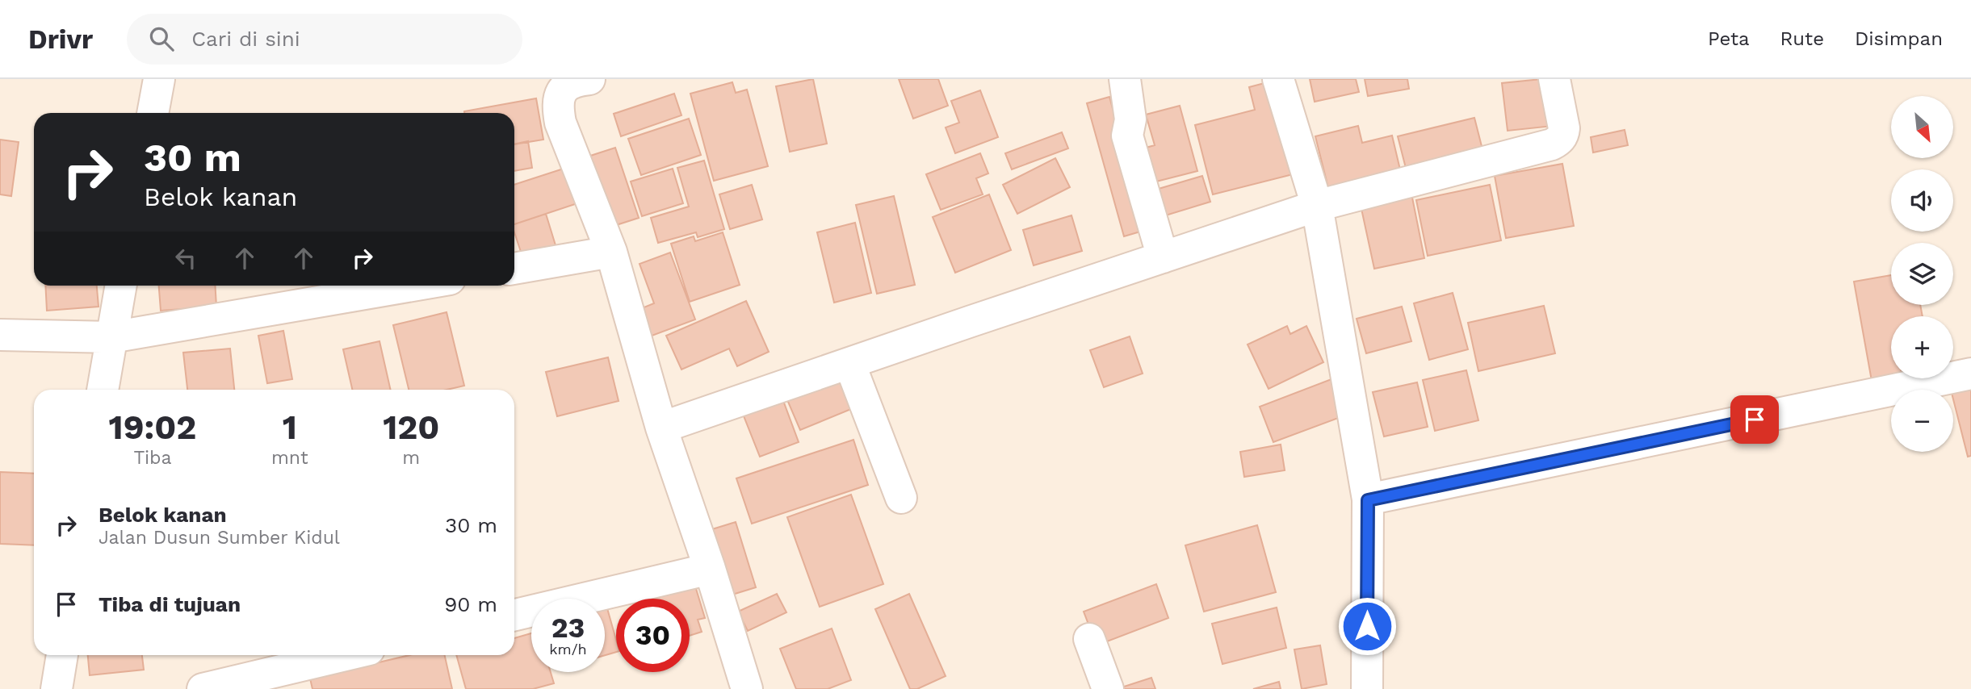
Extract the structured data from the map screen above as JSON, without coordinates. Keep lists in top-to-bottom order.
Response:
{
  "north": "bottom right",
  "page": {
    "header": "Drivr",
    "search": "Cari di sini",
    "nav": ["Peta", "Rute", "Disimpan"],
    "map_buttons": ["+", "−"],
    "turn": ["30 m", "Belok kanan"],
    "eta": [
      "19:02",
      "Tiba",
      "1",
      "mnt",
      "120",
      "m"
    ],
    "list": [
      {
        "name": "Belok kanan",
        "note": "Jalan Dusun Sumber Kidul",
        "value": "30 m"
      },
      {
        "name": "Tiba di tujuan",
        "value": "90 m"
      }
    ],
    "speed": "23 km/h",
    "limit": "30"
  }
}
